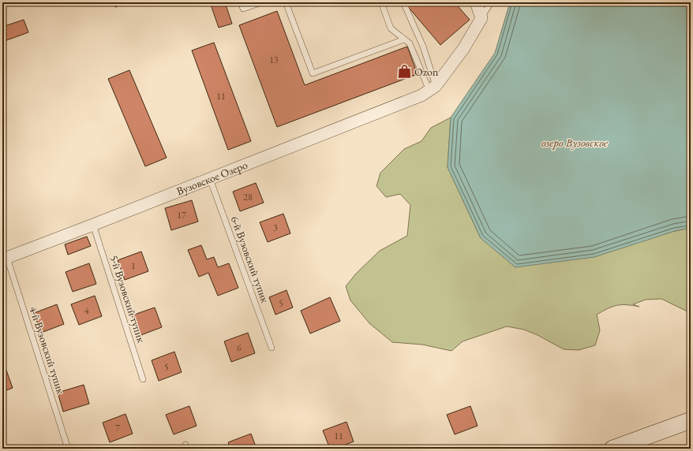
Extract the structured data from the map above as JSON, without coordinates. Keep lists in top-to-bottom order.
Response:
{
  "streets": {
    "street": ["Вузовское Озеро"],
    "lane": ["6-й Вузовский тупик", "5-й Вузовский тупик", "4-й Вузовский тупик"]
  },
  "crossings": [
    ["Вузовское Озеро", "6-й Вузовский тупик"],
    ["Вузовское Озеро", "5-й Вузовский тупик"],
    ["Вузовское Озеро", "4-й Вузовский тупик"]
  ],
  "water": ["озеро Вузовское"],
  "places": {
    "shop": ["Ozon"]
  },
  "house_numbers": [
    "13",
    "11",
    "28",
    "17",
    "3",
    "1",
    "5",
    "4",
    "6",
    "5",
    "7",
    "11"
  ]
}
